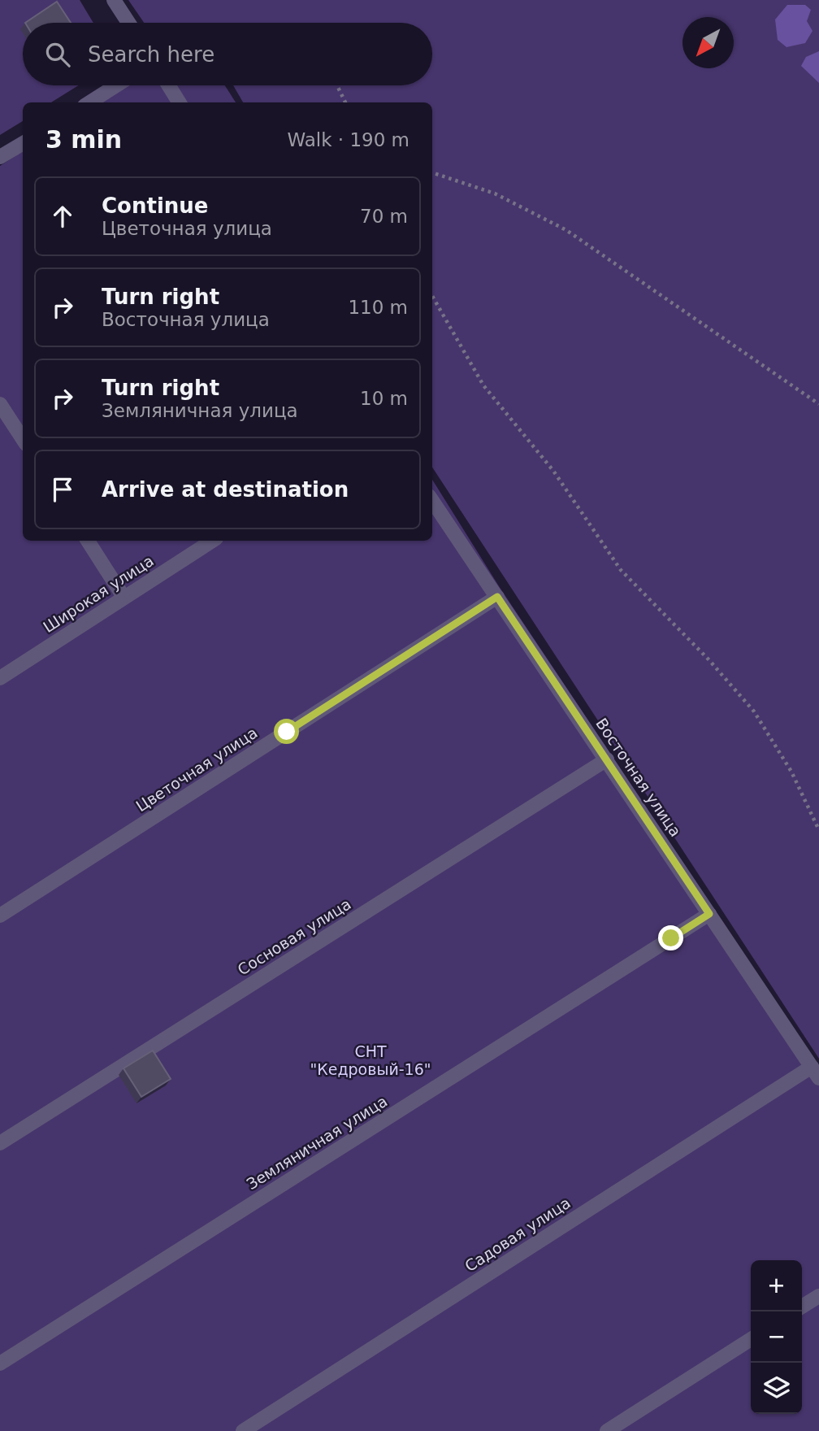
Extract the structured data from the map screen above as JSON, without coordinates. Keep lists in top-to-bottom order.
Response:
{
  "streets": {
    "street": [
      "Широкая улица",
      "Цветочная улица",
      "Восточная улица",
      "Сосновая улица",
      "Земляничная улица",
      "Садовая улица"
    ]
  },
  "crossings": [
    ["Цветочная улица", "Восточная улица"],
    ["Восточная улица", "Сосновая улица"],
    ["Восточная улица", "Земляничная улица"],
    ["Восточная улица", "Садовая улица"]
  ],
  "parks": ["СНТ \"Кедровый-16\""],
  "north": "bottom left",
  "page": {
    "search": "Search here",
    "heading": ["3 min", "Walk · 190 m"],
    "list": [
      ["Continue", "Цветочная улица", "70 m"],
      ["Turn right", "Восточная улица", "110 m"],
      ["Turn right", "Земляничная улица", "10 m"],
      "Arrive at destination"
    ],
    "map_buttons": ["+", "−"]
  }
}
